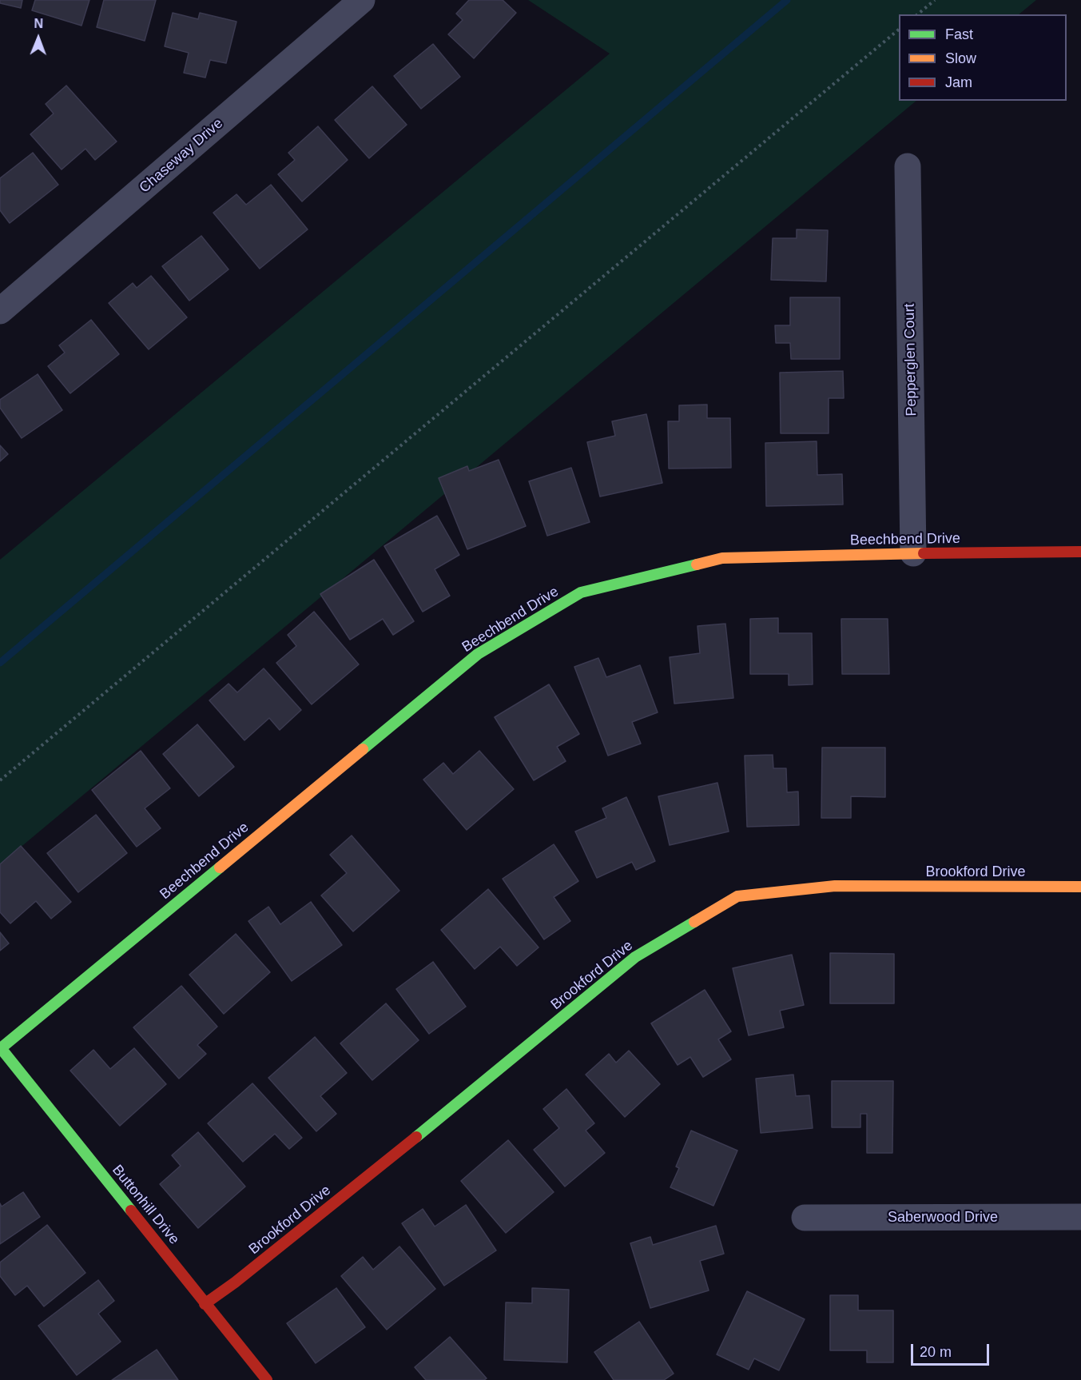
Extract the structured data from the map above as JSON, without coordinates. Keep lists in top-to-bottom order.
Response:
{
  "streets": {
    "street": [
      "Chaseway Drive",
      "Pepperglen Court",
      "Beechbend Drive",
      "Brookford Drive",
      "Buttonhill Drive",
      "Saberwood Drive"
    ]
  },
  "crossings": [
    ["Pepperglen Court", "Beechbend Drive"],
    ["Beechbend Drive", "Buttonhill Drive"],
    ["Brookford Drive", "Buttonhill Drive"]
  ],
  "legend": ["Fast", "Slow", "Jam"],
  "scale_bar": "20 m",
  "north": "top"
}
